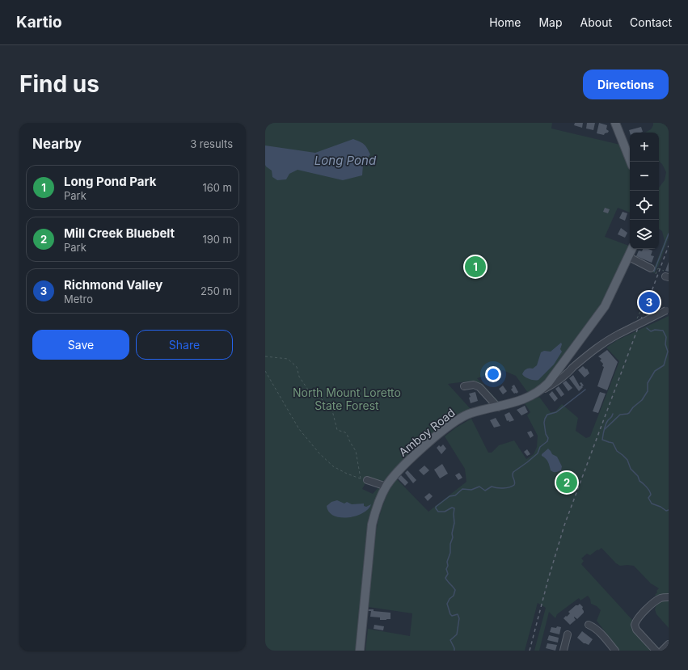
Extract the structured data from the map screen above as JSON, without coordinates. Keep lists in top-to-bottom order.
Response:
{
  "streets": {
    "main road": ["Amboy Road"]
  },
  "water": ["Long Pond"],
  "parks": ["North Mount Loretto State Forest"],
  "page": {
    "header": "Kartio",
    "nav": [
      "Home",
      "Map",
      "About",
      "Contact"
    ],
    "buttons": [
      "Directions",
      ["Save", "Share"]
    ],
    "title": "Find us",
    "heading": ["Nearby", "3 results"],
    "map_buttons": ["+", "−"],
    "list": [
      {
        "mark": "1",
        "name": "Long Pond Park",
        "note": "Park",
        "value": "160 m"
      },
      {
        "mark": "2",
        "name": "Mill Creek Bluebelt",
        "note": "Park",
        "value": "190 m"
      },
      {
        "mark": "3",
        "name": "Richmond Valley",
        "note": "Metro",
        "value": "250 m"
      }
    ],
    "pins": ["1", "3", "2"]
  }
}
